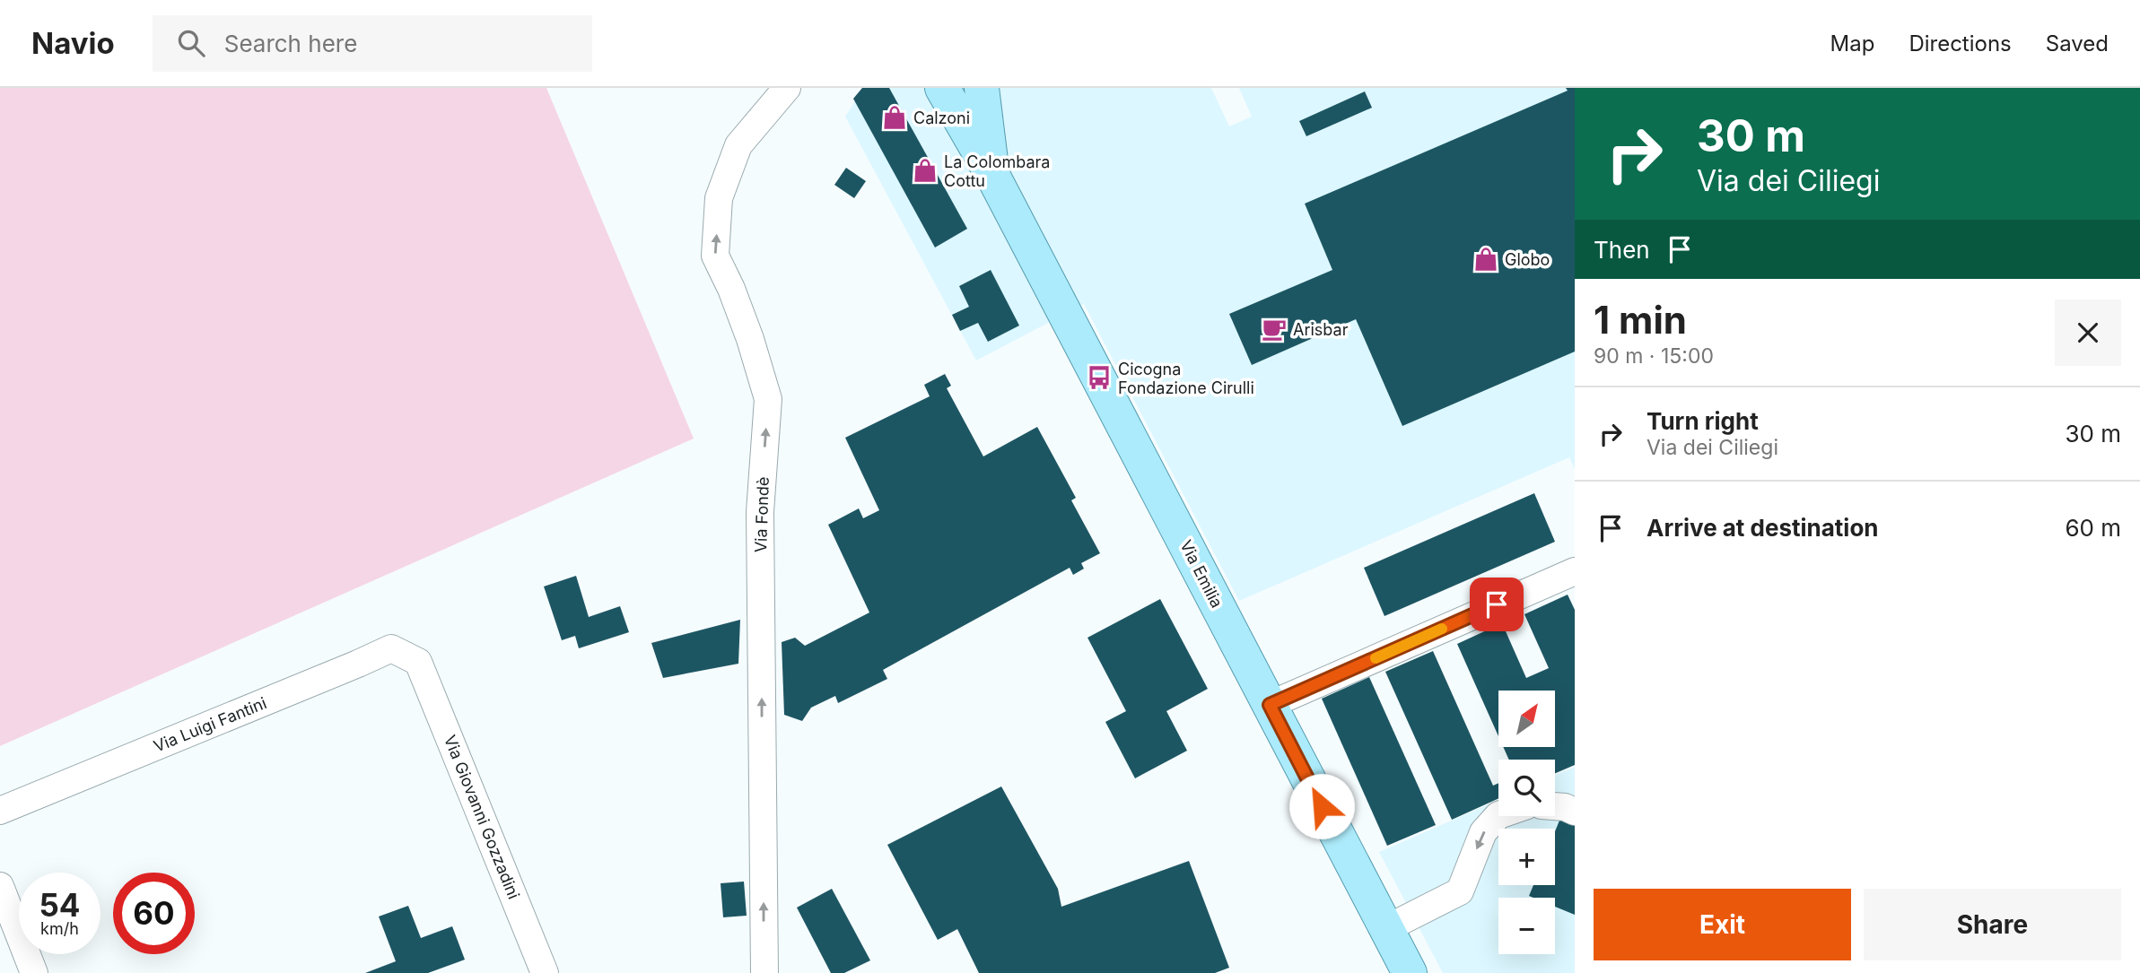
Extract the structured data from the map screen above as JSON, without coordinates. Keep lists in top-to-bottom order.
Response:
{
  "streets": {
    "main road": ["Via Emilia"],
    "street": ["Via Fondè", "Via Luigi Fantini", "Via Giovanni Gozzadini"]
  },
  "crossings": [
    ["Via Luigi Fantini", "Via Giovanni Gozzadini"]
  ],
  "one_way": ["Via Fondè"],
  "places": {
    "shop": ["Calzoni", "La Colombara Cottu", "Globo"],
    "cafe": ["Arisbar"],
    "bus stop": ["Cicogna Fondazione Cirulli"]
  },
  "north": "top right",
  "page": {
    "header": "Navio",
    "search": "Search here",
    "nav": ["Map", "Directions", "Saved"],
    "turn": ["30 m", "Via dei Ciliegi"],
    "then": "Then",
    "heading": ["1 min", "90 m · 15:00"],
    "list": [
      {
        "name": "Turn right",
        "note": "Via dei Ciliegi",
        "value": "30 m"
      },
      {
        "name": "Arrive at destination",
        "value": "60 m"
      }
    ],
    "map_buttons": ["+", "−"],
    "speed": "54 km/h",
    "limit": "60",
    "buttons": ["Exit", "Share"]
  }
}
